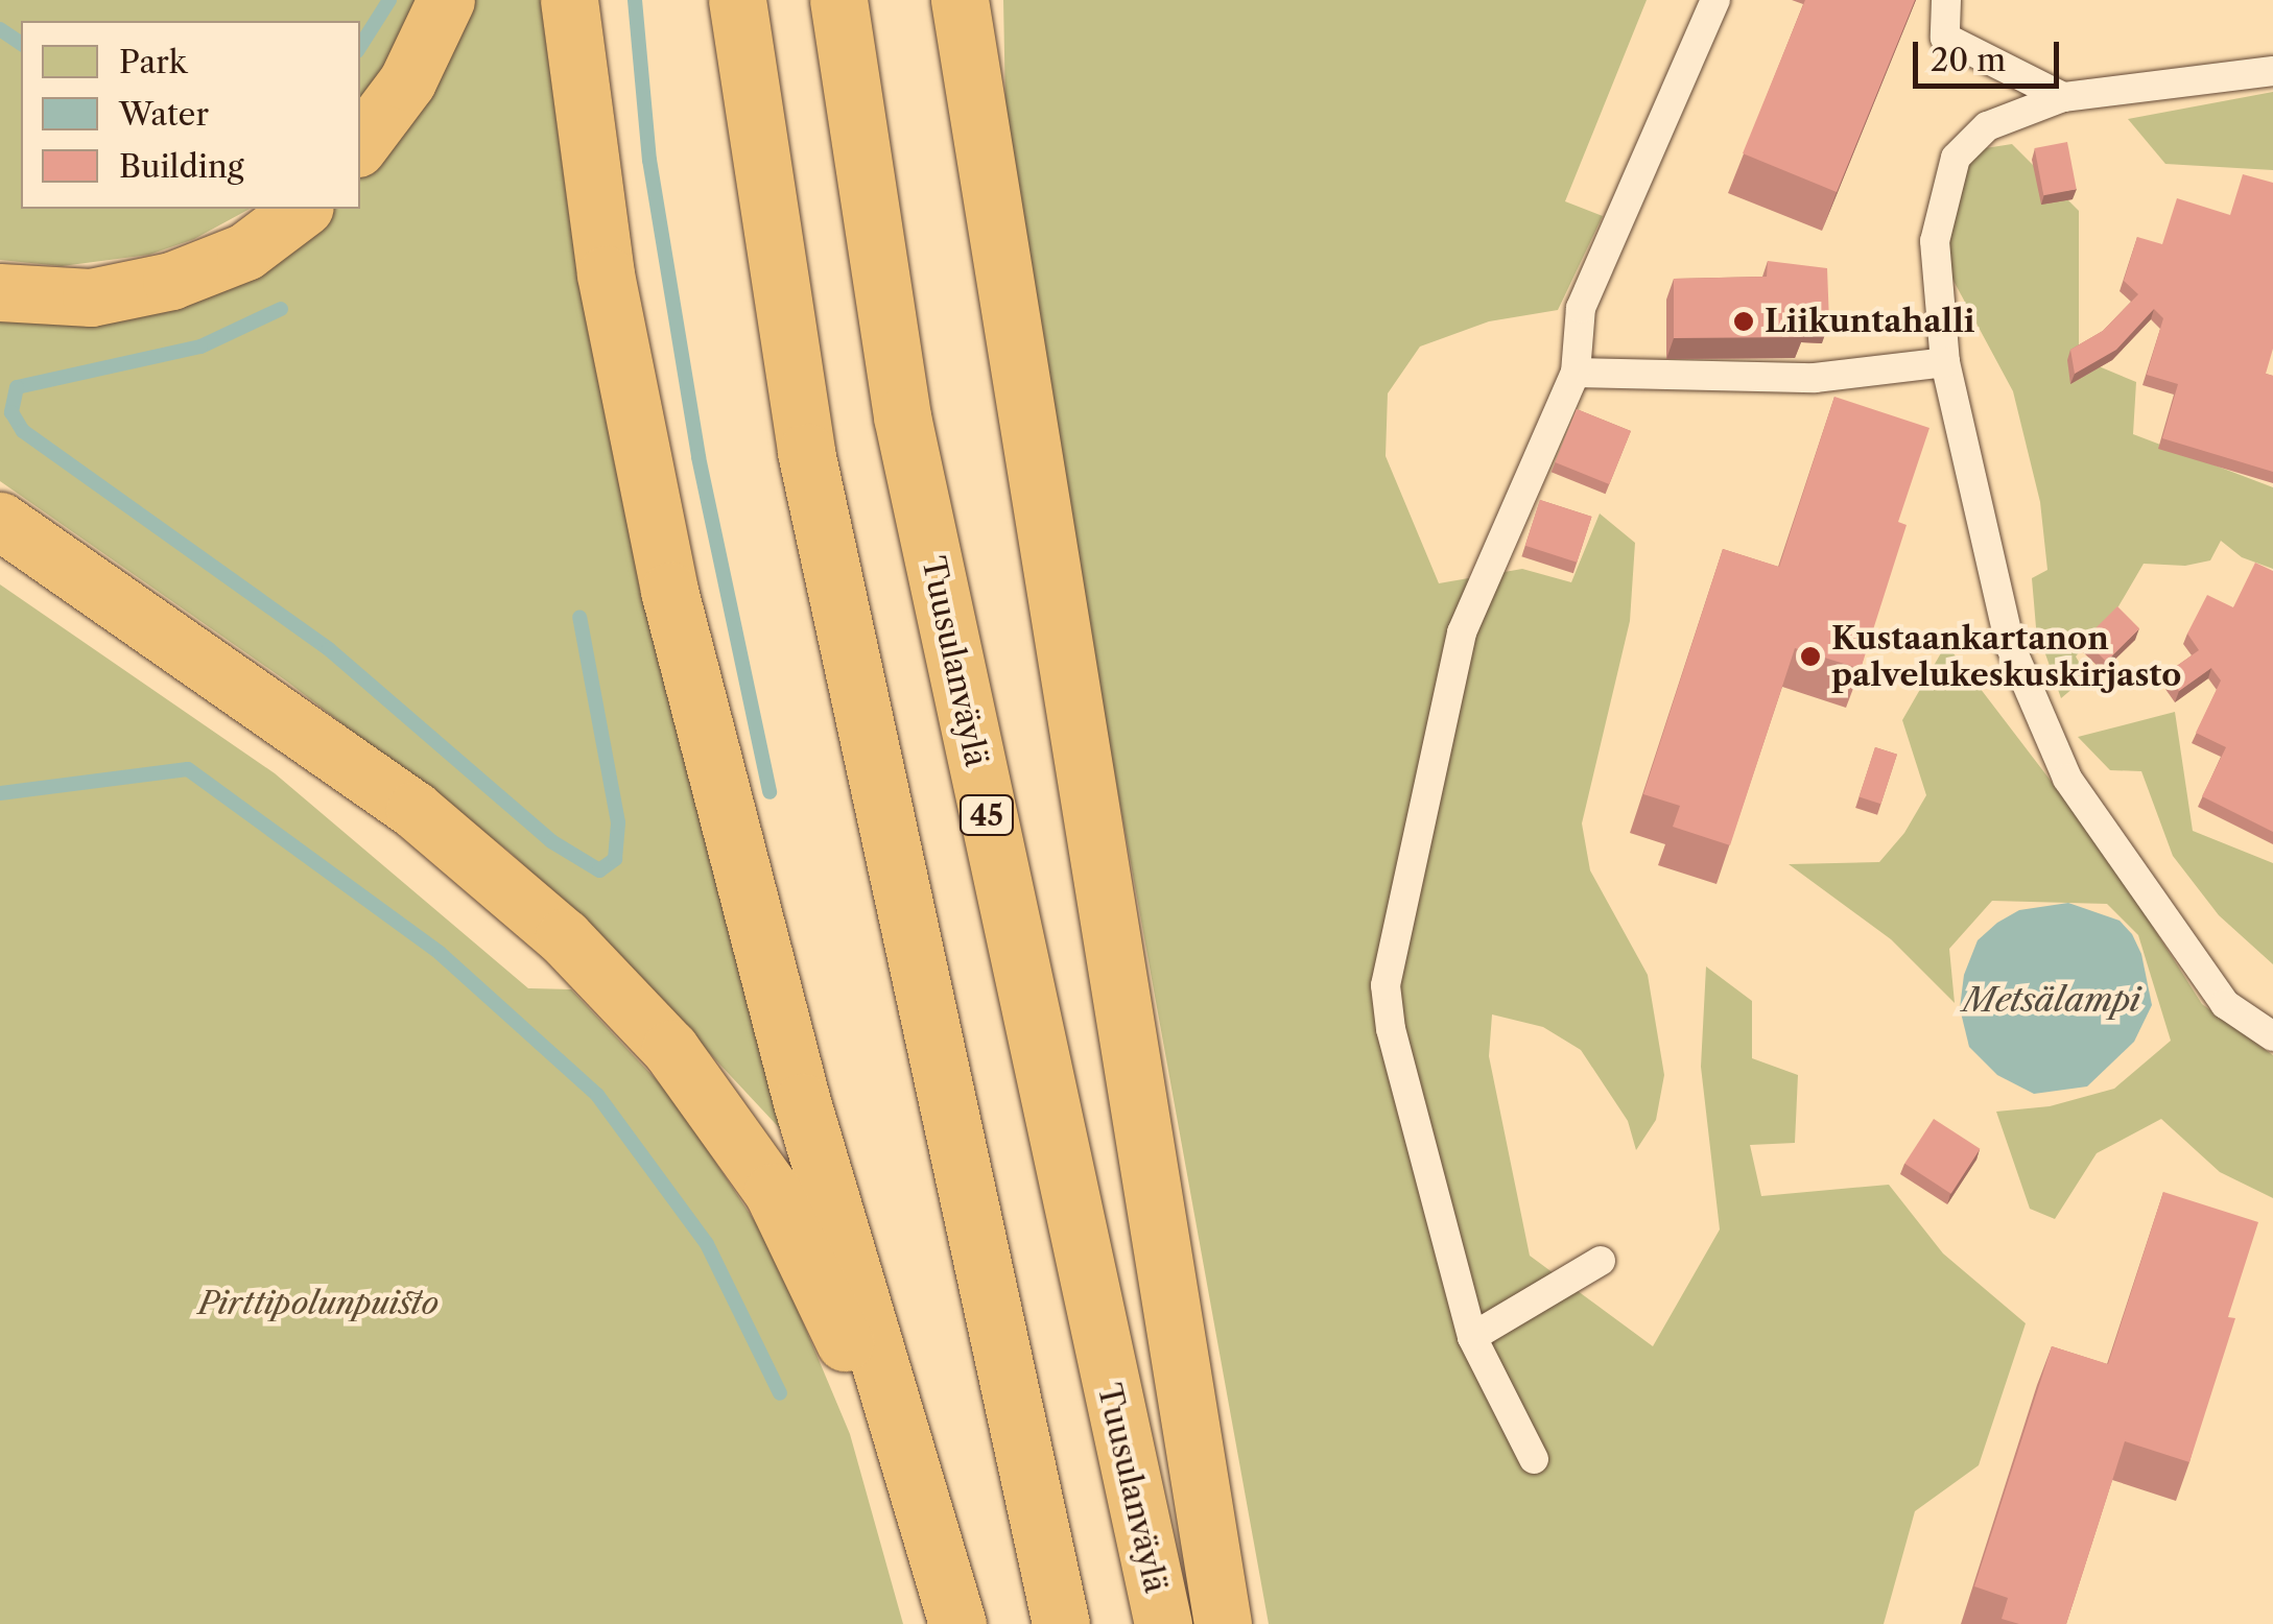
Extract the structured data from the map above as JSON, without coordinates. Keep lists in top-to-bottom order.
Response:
{
  "streets": {
    "highway": ["Tuusulanväylä", "45"]
  },
  "water": ["Metsälampi"],
  "parks": ["Pirttipolunpuisto"],
  "places": ["Liikuntahalli", "Kustaankartanon palvelukeskuskirjasto"],
  "legend": ["Park", "Water", "Building"],
  "scale_bar": "20 m"
}
